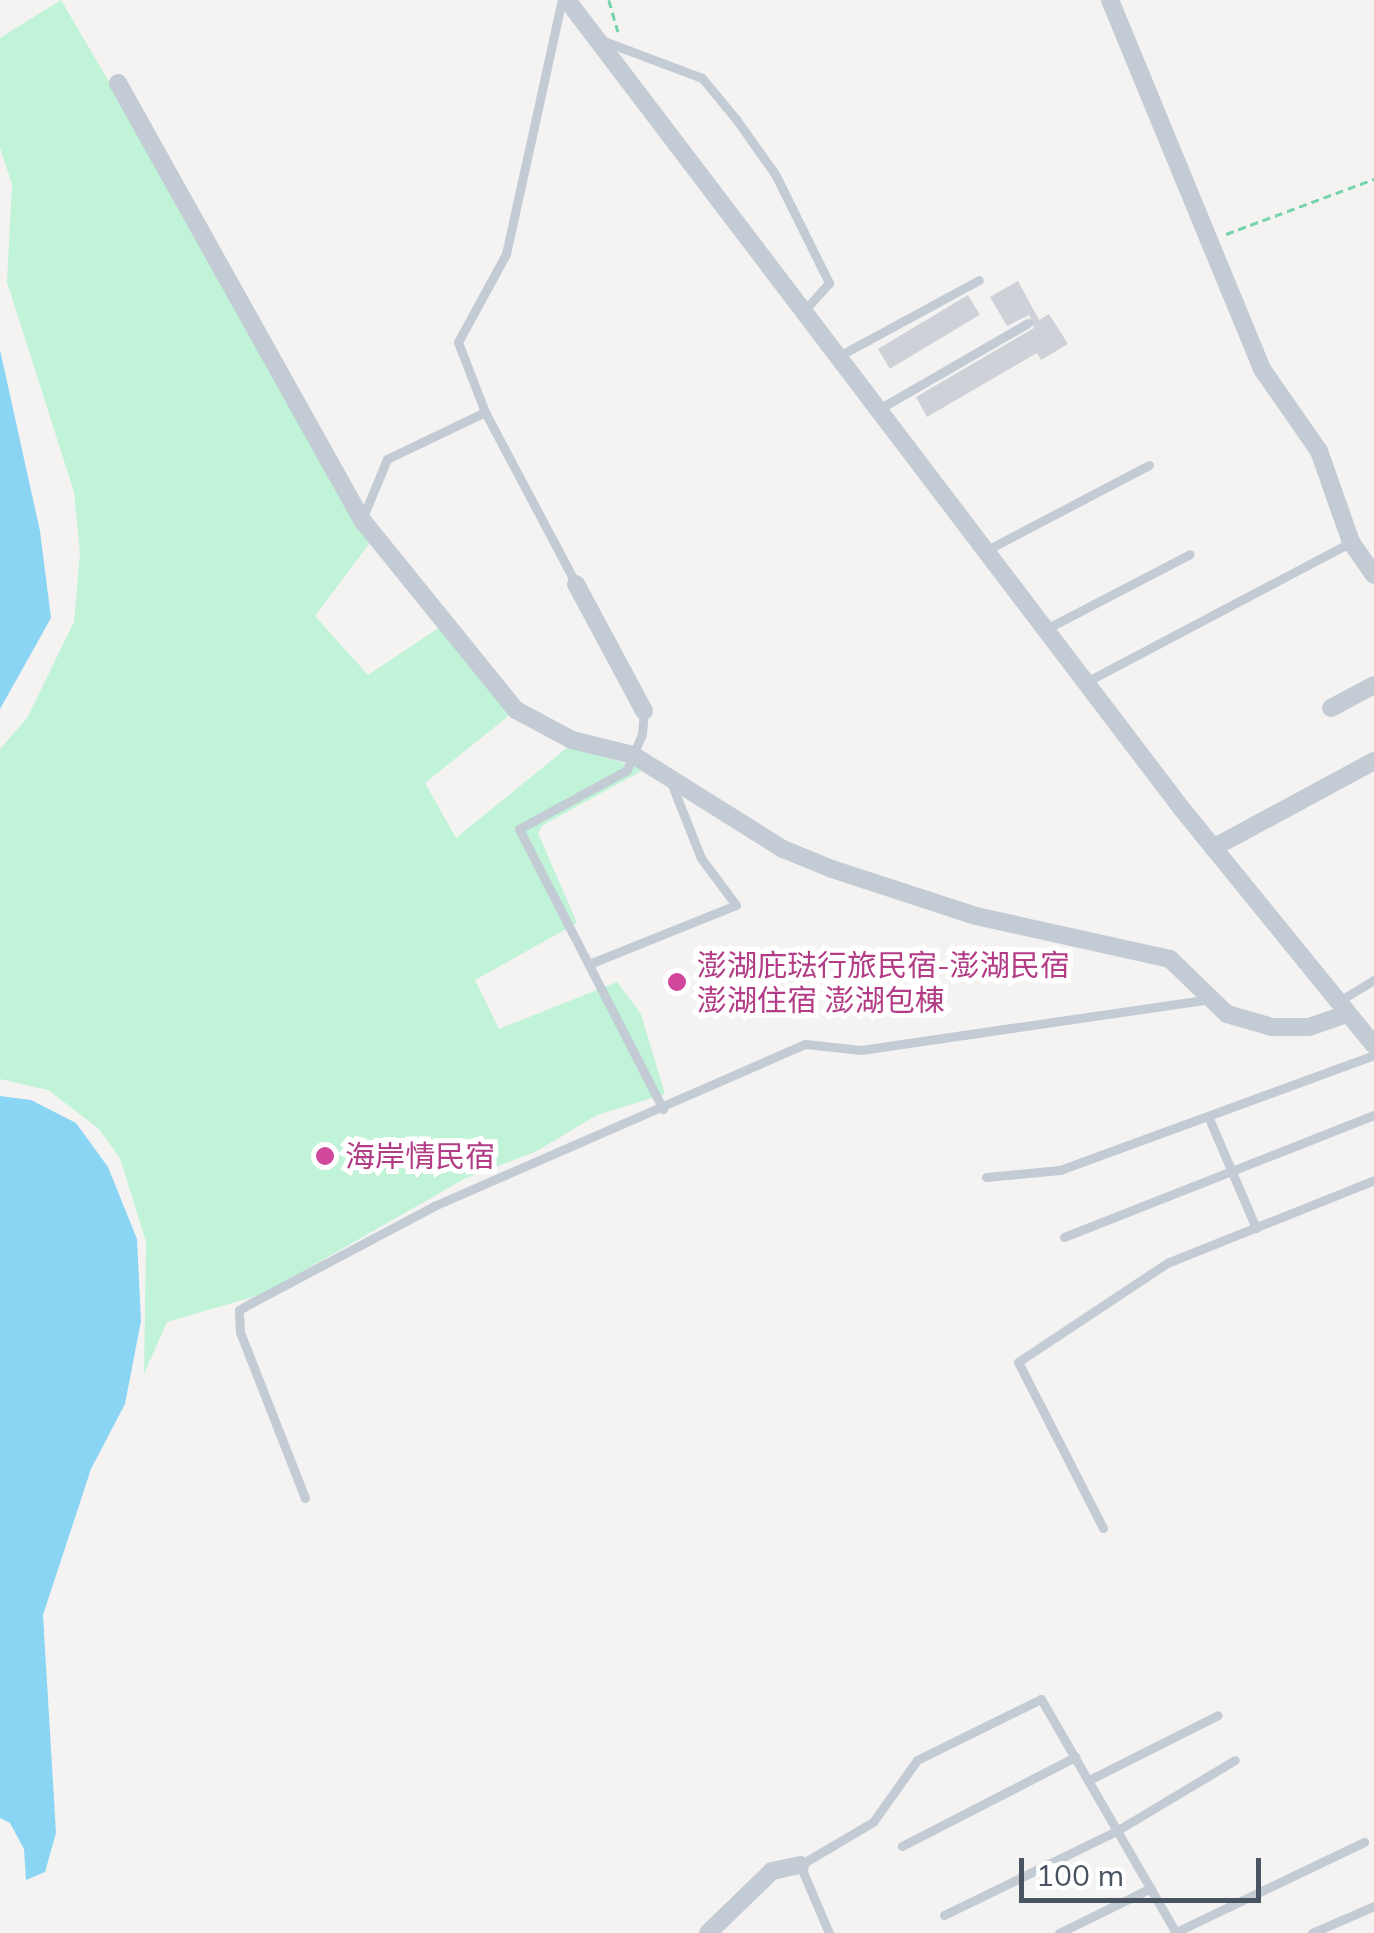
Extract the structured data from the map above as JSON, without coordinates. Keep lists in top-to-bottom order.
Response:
{
  "places": ["澎湖庇琺行旅民宿-澎湖民宿 澎湖住宿 澎湖包棟", "海岸情民宿"],
  "scale_bar": "100 m"
}
